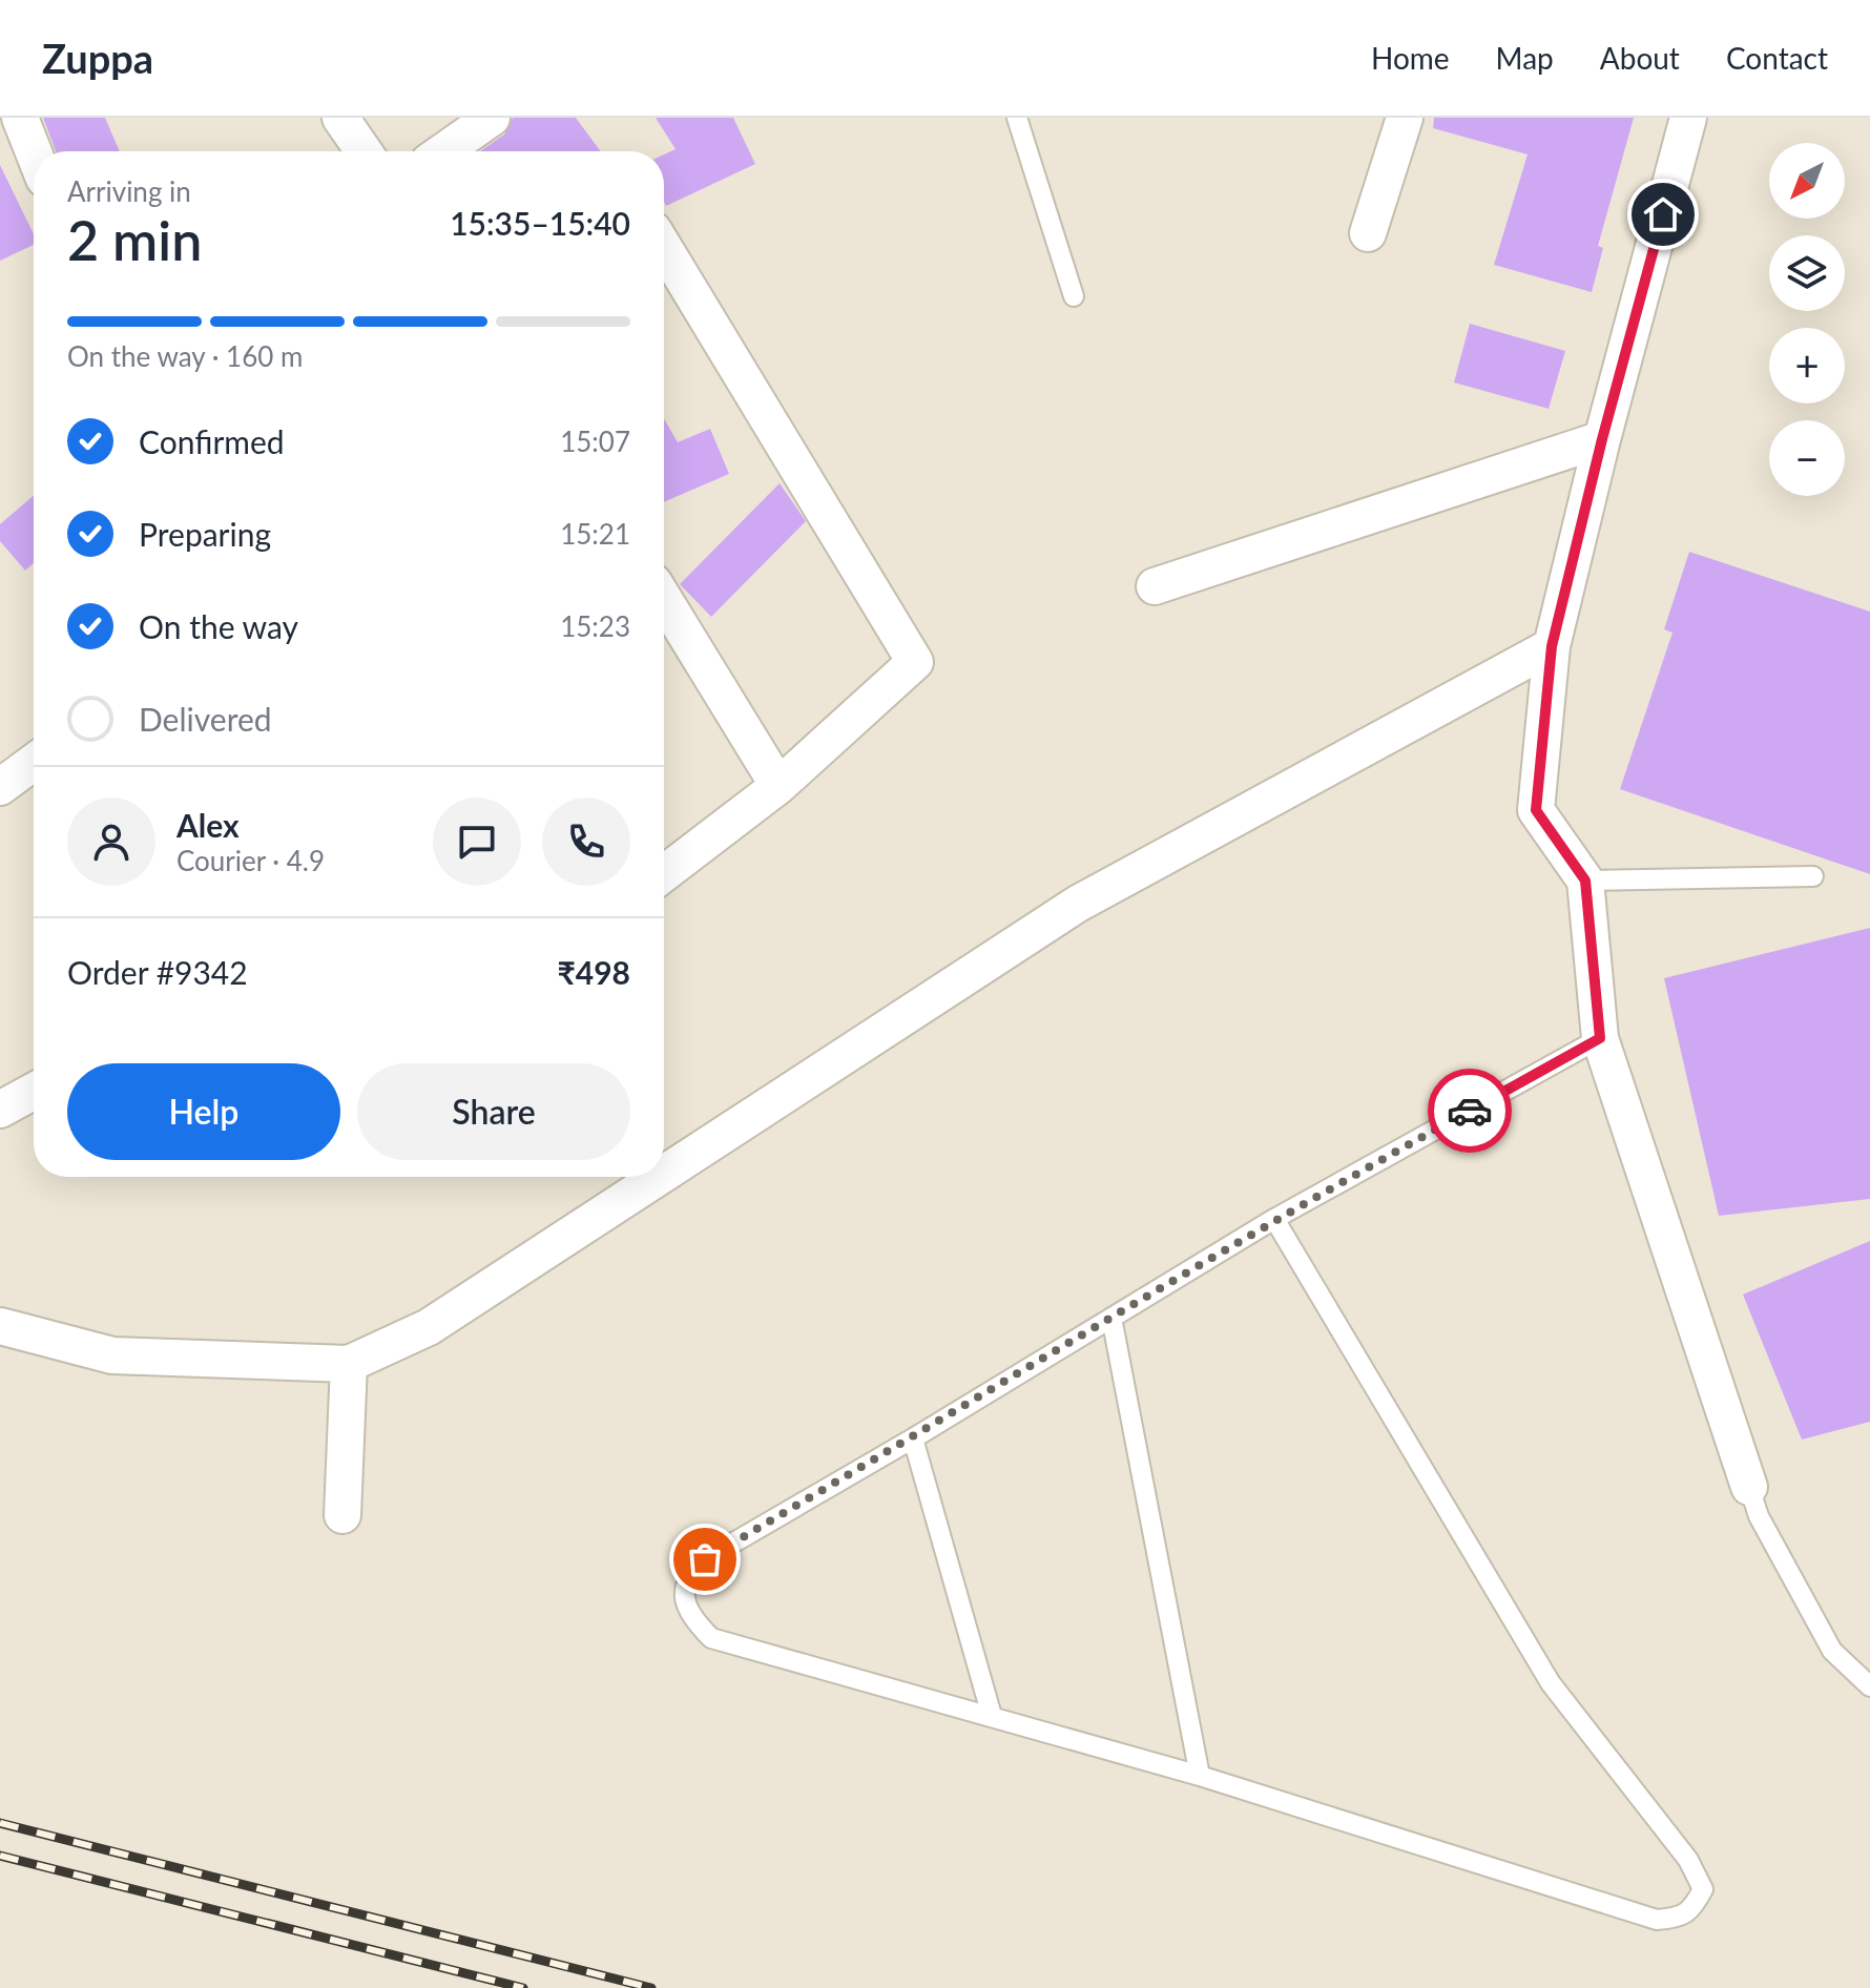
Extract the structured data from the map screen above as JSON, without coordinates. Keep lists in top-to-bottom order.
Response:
{
  "north": "bottom left",
  "page": {
    "header": "Zuppa",
    "nav": [
      "Home",
      "Map",
      "About",
      "Contact"
    ],
    "map_buttons": ["+", "−"],
    "heading": ["2 min", "Arriving in", "15:35–15:40"],
    "panel": [
      "Alex",
      "Courier · 4.9",
      "Order #9342",
      "₹498"
    ],
    "bar": "On the way · 160 m",
    "list": [
      ["Confirmed", "15:07"],
      ["Preparing", "15:21"],
      ["On the way", "15:23"],
      "Delivered"
    ],
    "buttons": ["Help", "Share"]
  }
}
